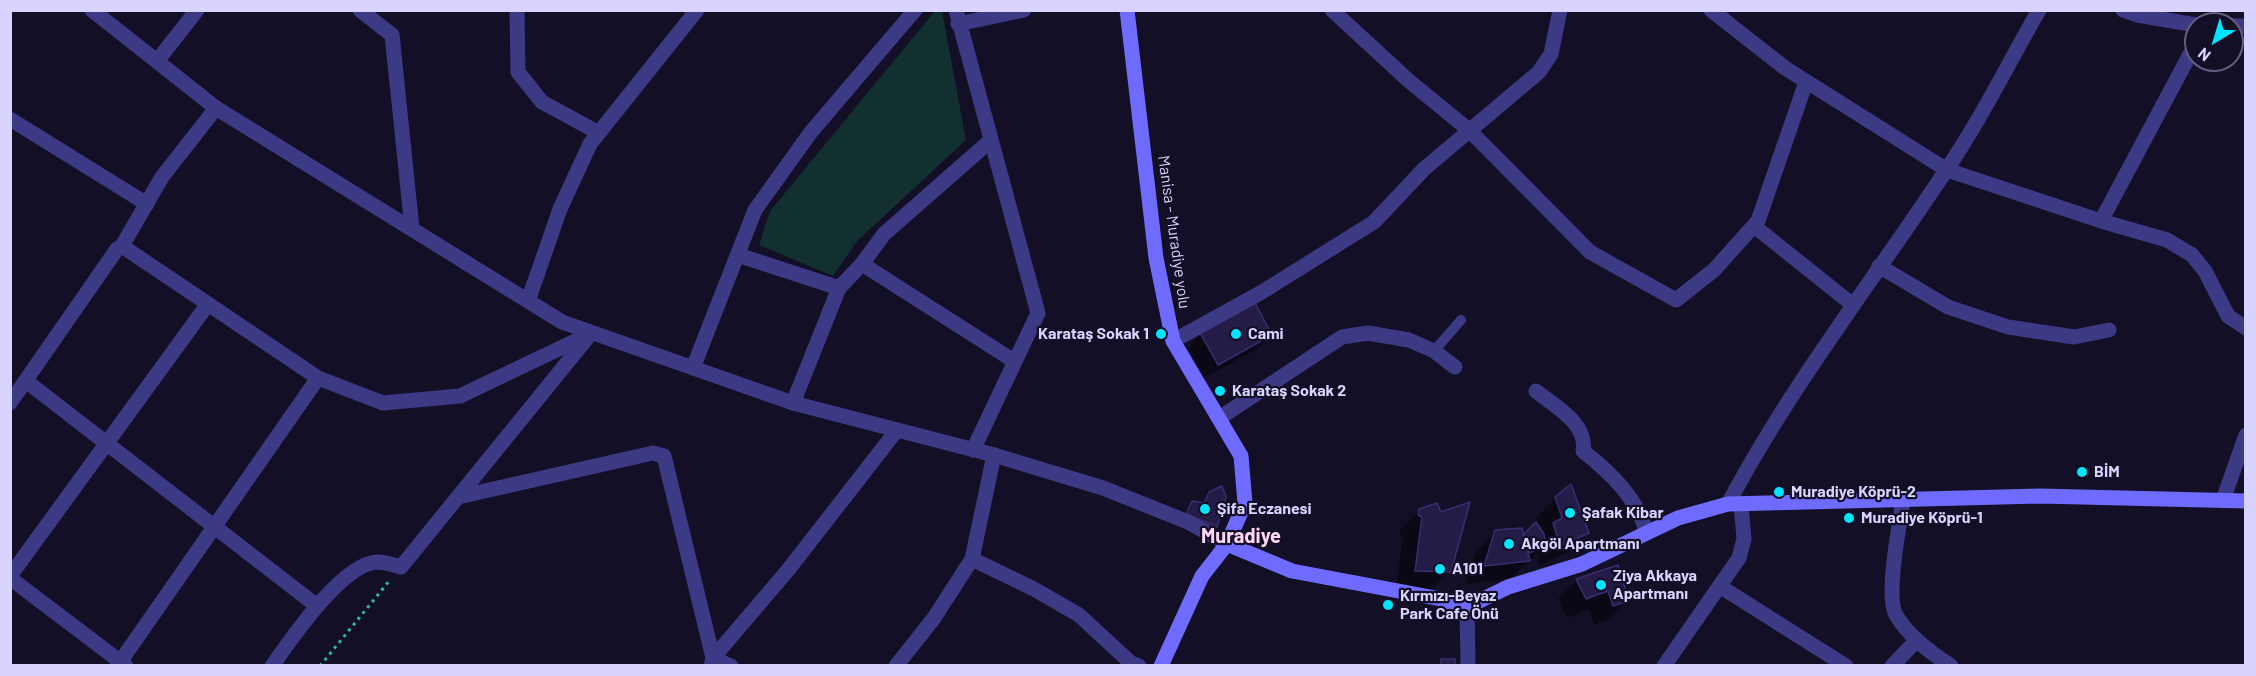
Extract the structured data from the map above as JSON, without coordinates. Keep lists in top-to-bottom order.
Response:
{
  "streets": {
    "main road": ["Manisa - Muradiye yolu"]
  },
  "districts": ["Muradiye"],
  "places": [
    "Karataş Sokak 1",
    "Cami",
    "Karataş Sokak 2",
    "BİM",
    "Muradiye Köprü-2",
    "Şifa Eczanesi",
    "Şafak Kibar",
    "Muradiye Köprü-1",
    "Akgöl Apartmanı",
    "A101",
    "Ziya Akkaya Apartmanı",
    "Kırmızı-Beyaz Park Cafe Önü"
  ],
  "north": "bottom left"
}
